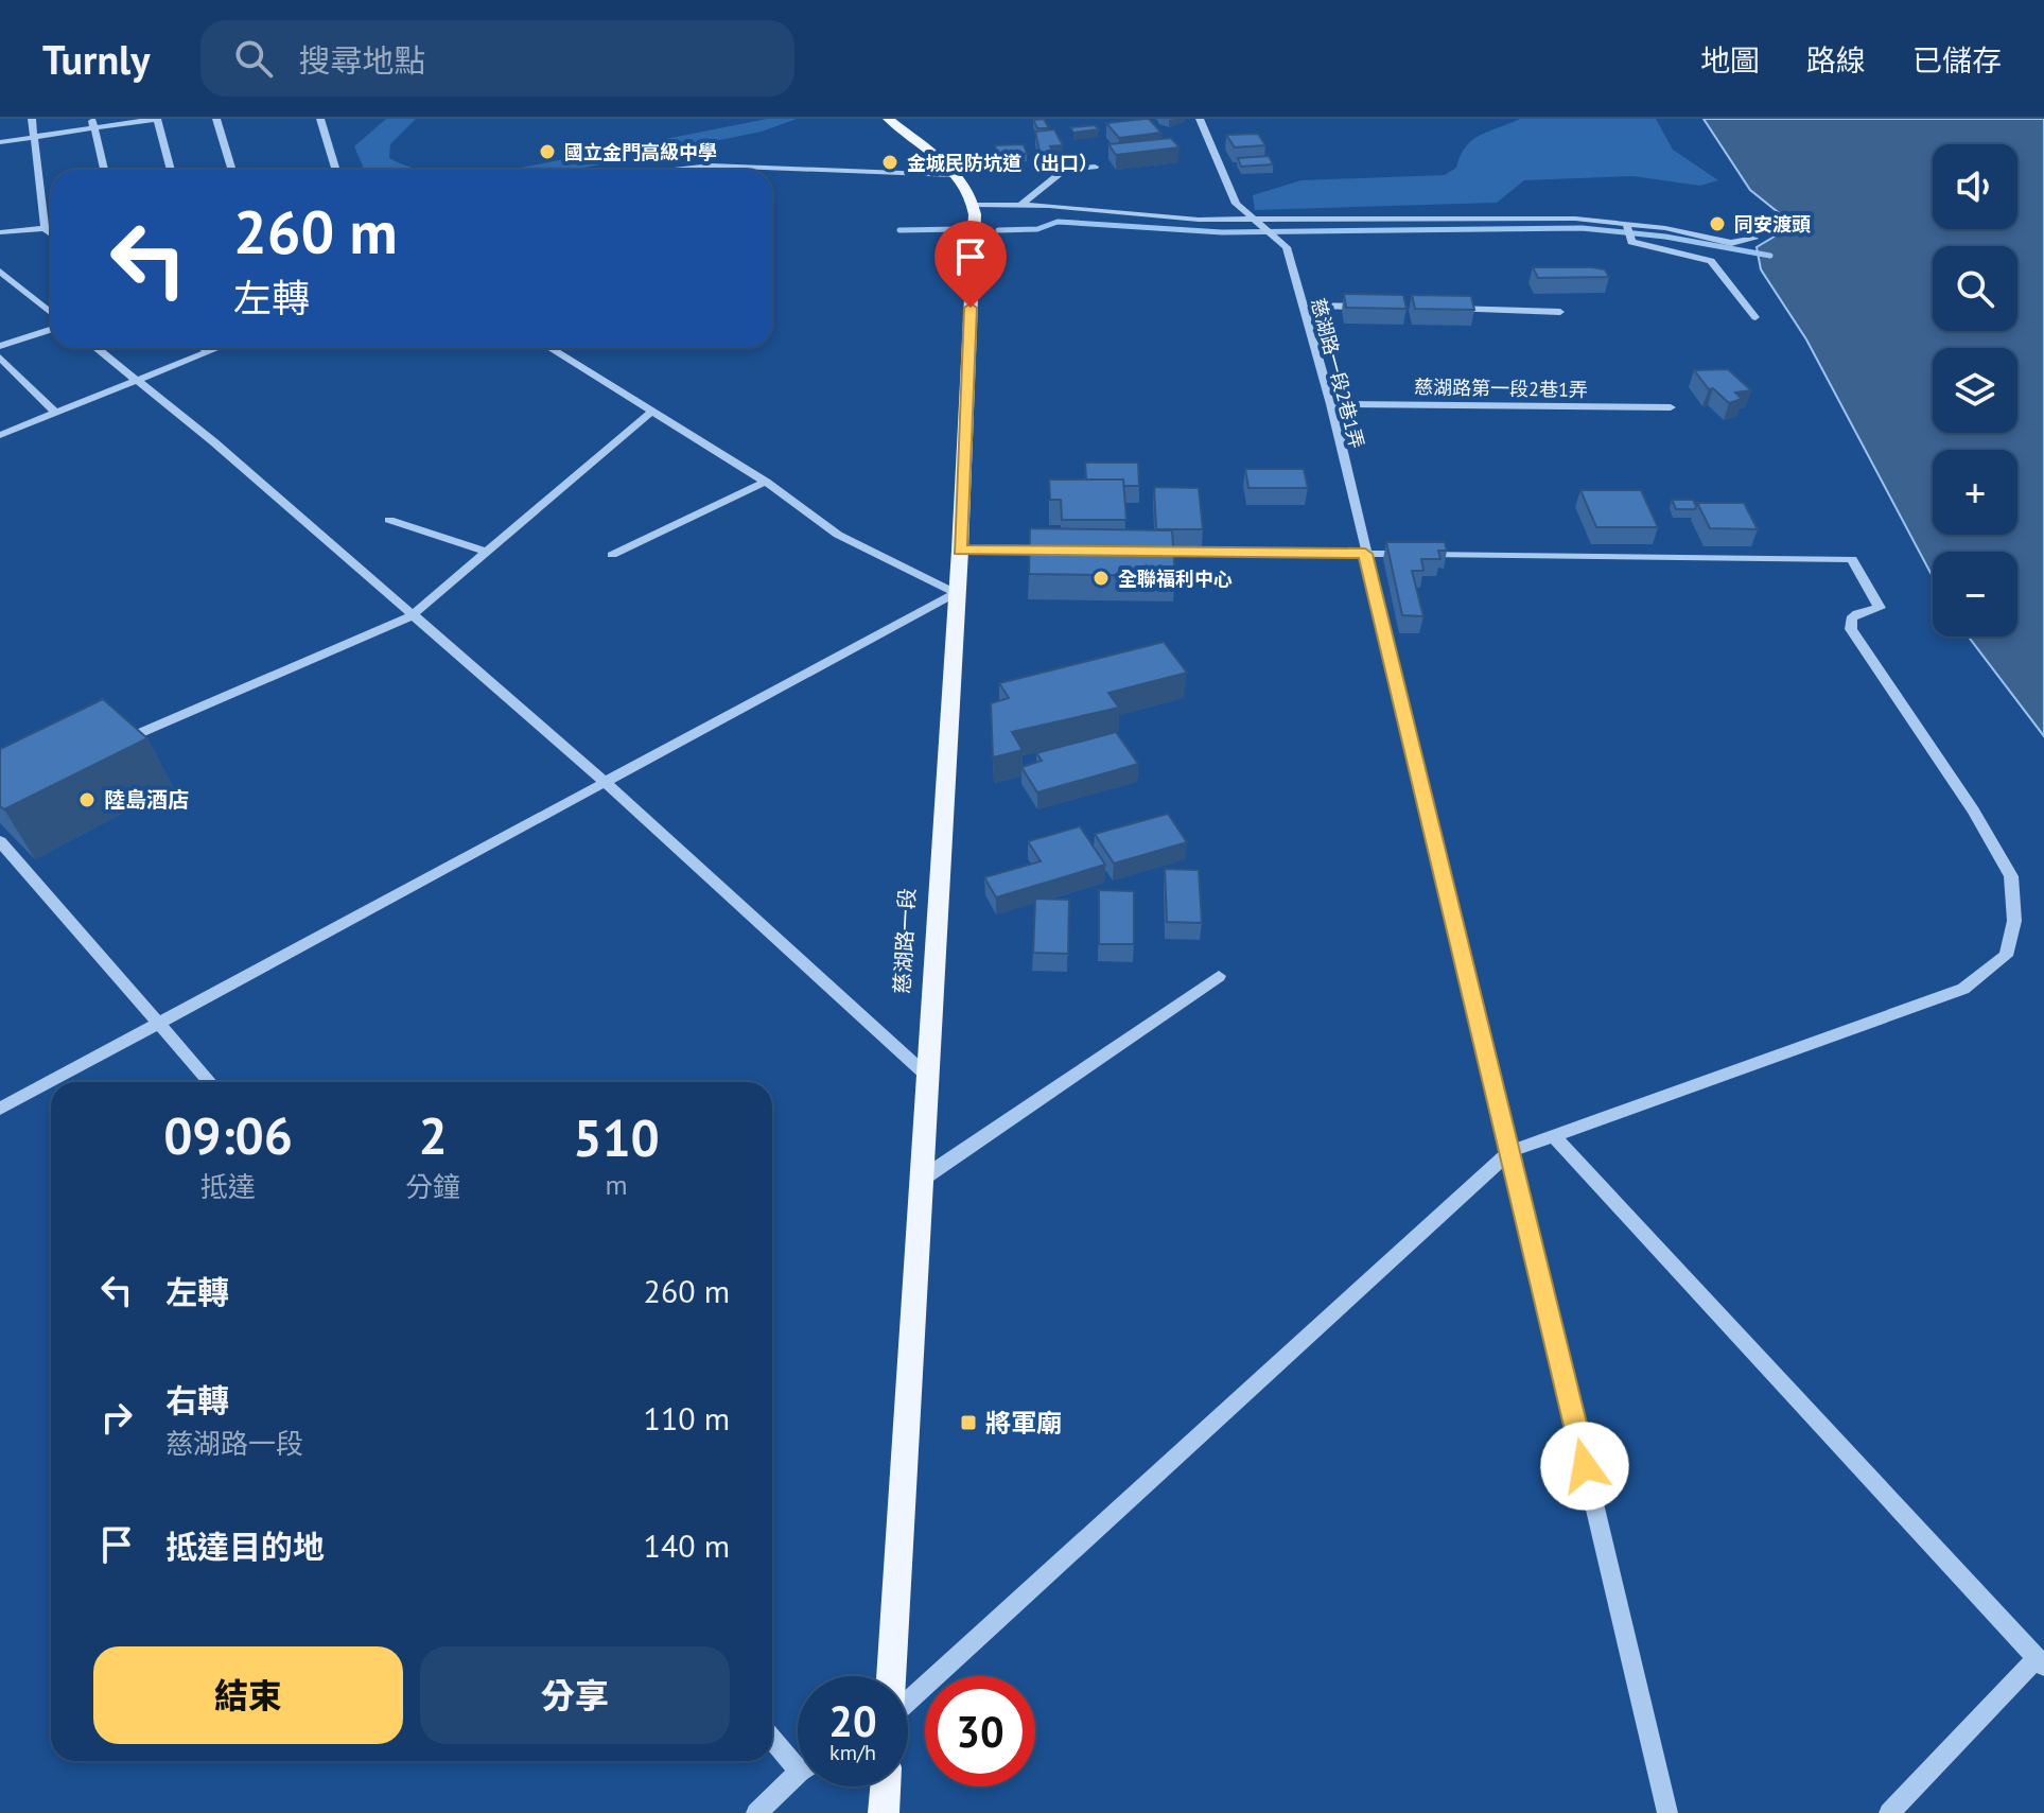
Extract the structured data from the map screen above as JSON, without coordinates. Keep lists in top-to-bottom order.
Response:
{
  "streets": {
    "main road": ["慈湖路一段"],
    "street": ["慈湖路一段2巷1弄", "慈湖路第一段2巷1弄"]
  },
  "crossings": [
    ["慈湖路一段2巷1弄", "慈湖路第一段2巷1弄"]
  ],
  "places": {
    "other": [
      "國立金門高級中學",
      "金城民防坑道（出口）",
      "同安渡頭",
      "全聯福利中心",
      "陸島酒店"
    ],
    "transit": ["將軍廟"]
  },
  "page": {
    "header": "Turnly",
    "search": "搜尋地點",
    "nav": ["地圖", "路線", "已儲存"],
    "map_buttons": ["+", "−"],
    "turn": ["260 m", "左轉"],
    "eta": [
      "09:06",
      "抵達",
      "2",
      "分鐘",
      "510",
      "m"
    ],
    "list": [
      {
        "name": "左轉",
        "value": "260 m"
      },
      {
        "name": "右轉",
        "note": "慈湖路一段",
        "value": "110 m"
      },
      {
        "name": "抵達目的地",
        "value": "140 m"
      }
    ],
    "buttons": ["結束", "分享"],
    "speed": "20 km/h",
    "limit": "30"
  }
}
